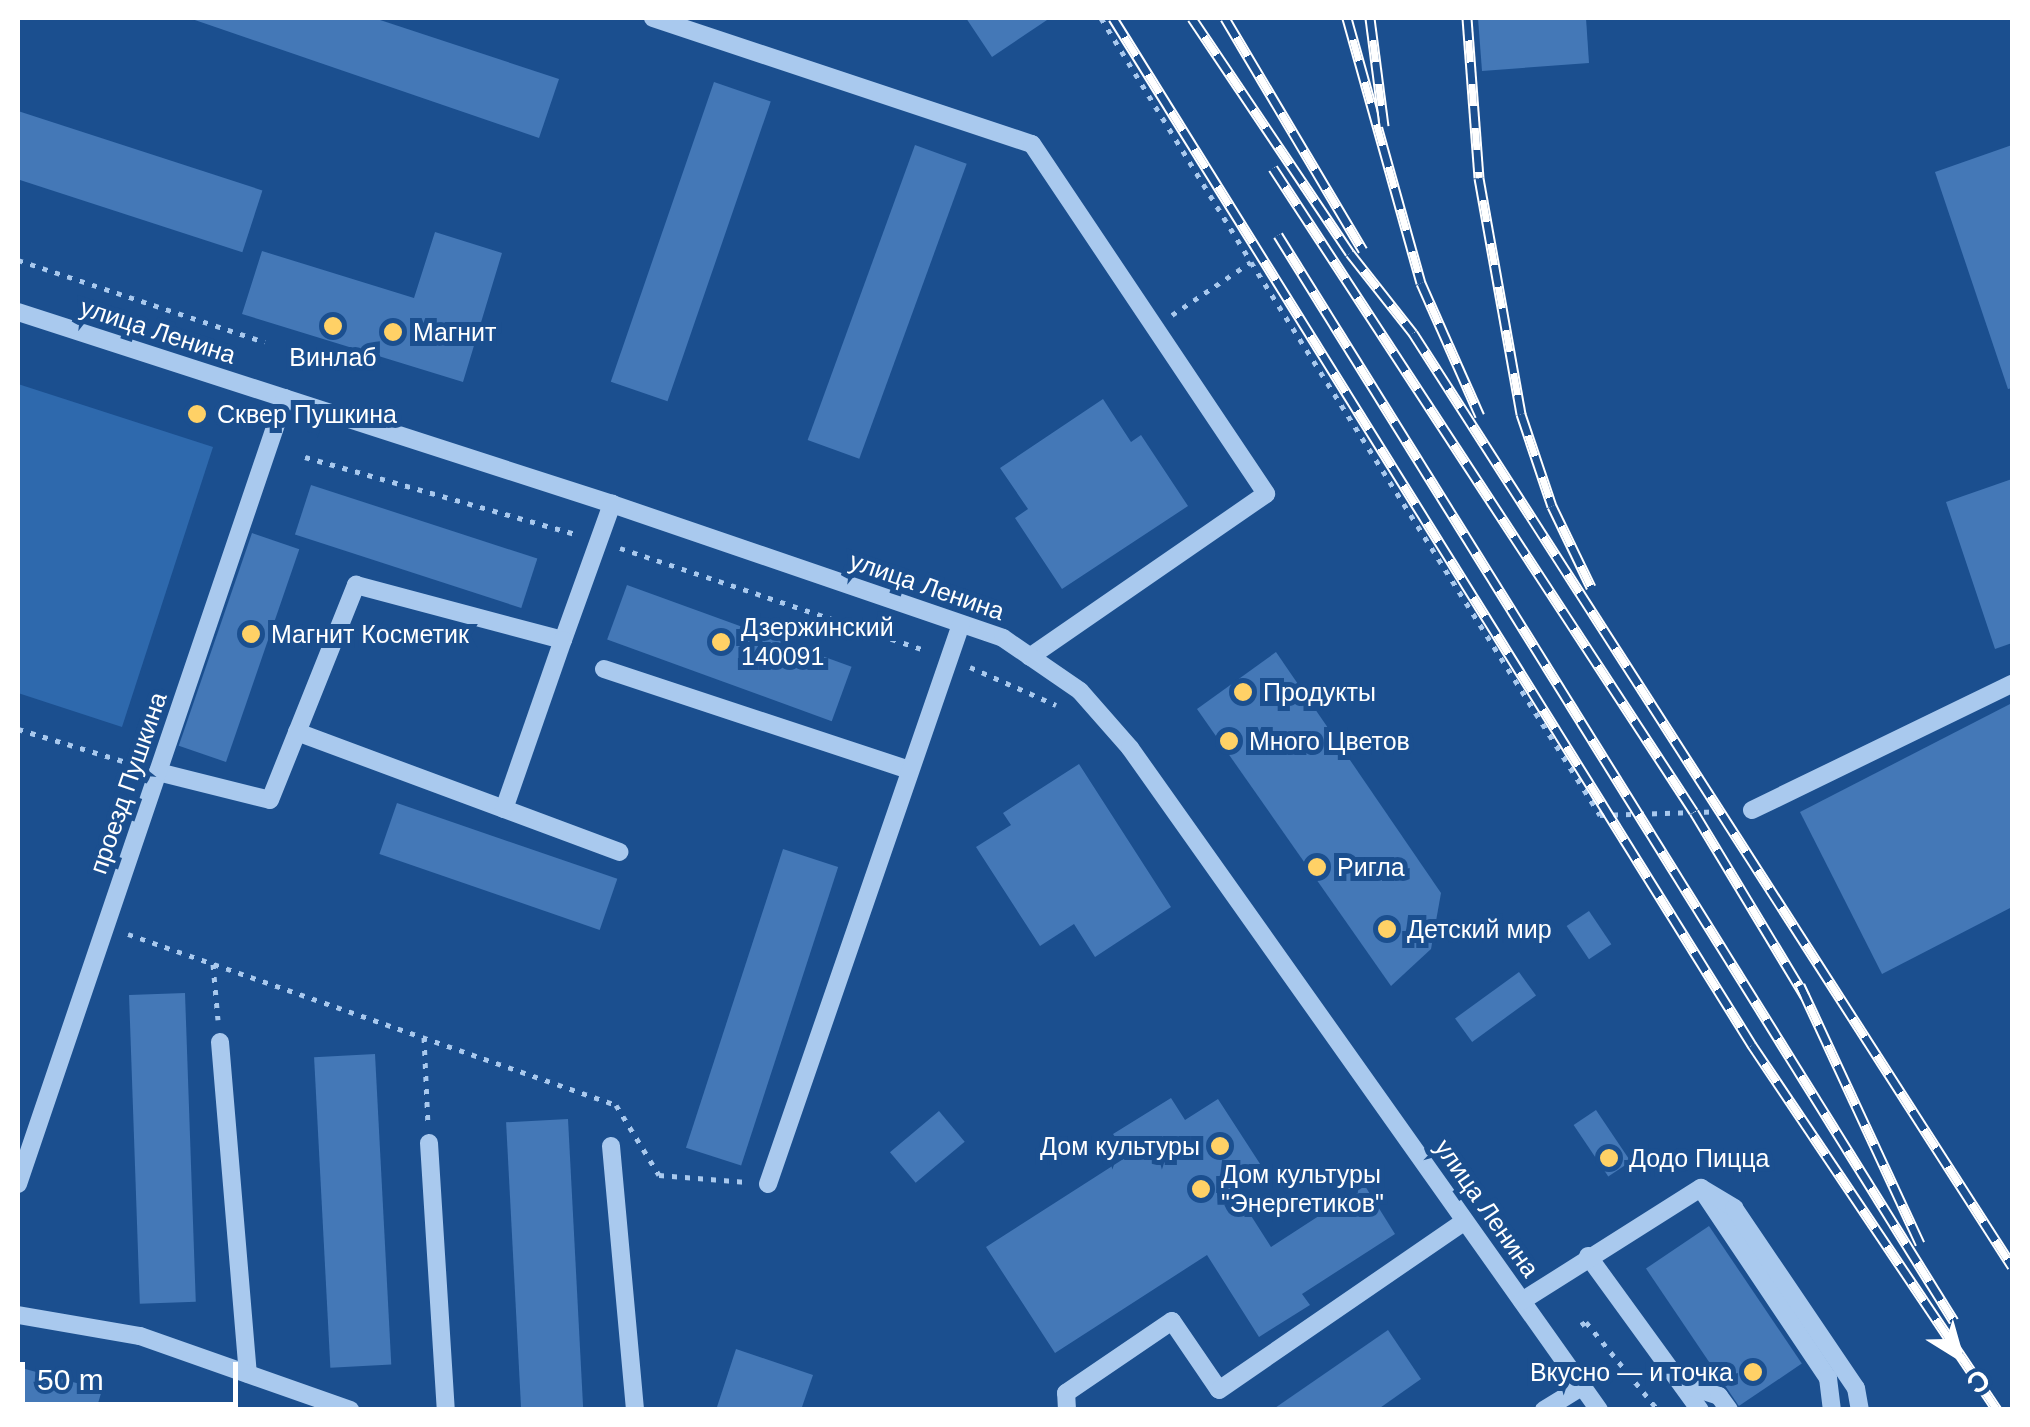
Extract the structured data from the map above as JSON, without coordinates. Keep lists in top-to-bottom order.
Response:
{
  "streets": {
    "street": ["улица Ленина", "проезд Пушкина"]
  },
  "crossings": [
    ["улица Ленина", "проезд Пушкина"]
  ],
  "places": [
    "Винлаб",
    "Магнит",
    "Сквер Пушкина",
    "Магнит Косметик",
    "Дзержинский 140091",
    "Продукты",
    "Много Цветов",
    "Ригла",
    "Детский мир",
    "Дом культуры",
    "Додо Пицца",
    "Дом культуры \"Энергетиков\"",
    "Вкусно — и точка"
  ],
  "scale_bar": "50 m",
  "north": "bottom right"
}
